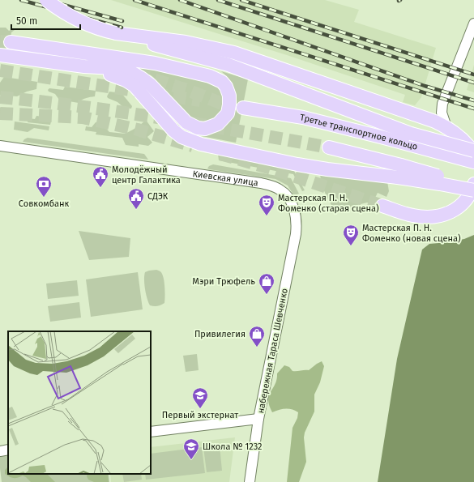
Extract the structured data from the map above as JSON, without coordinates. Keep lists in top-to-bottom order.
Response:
{
  "streets": {
    "main road": ["Третье транспортное кольцо"],
    "street": ["Киевская улица", "набережная Тараса Шевченко"]
  },
  "crossings": [
    ["Киевская улица", "набережная Тараса Шевченко"]
  ],
  "places": {
    "public building": ["Молодёжный центр Галактика", "СДЭК"],
    "bank": ["Совкомбанк"],
    "theatre": ["Мастерская П. Н. Фоменко (старая сцена)", "Мастерская П. Н. Фоменко (новая сцена)"],
    "shop": ["Мэри Трюфель", "Привилегия"],
    "school or university": ["Первый экстернат", "Школа № 1232"]
  },
  "scale_bar": "50 m"
}
